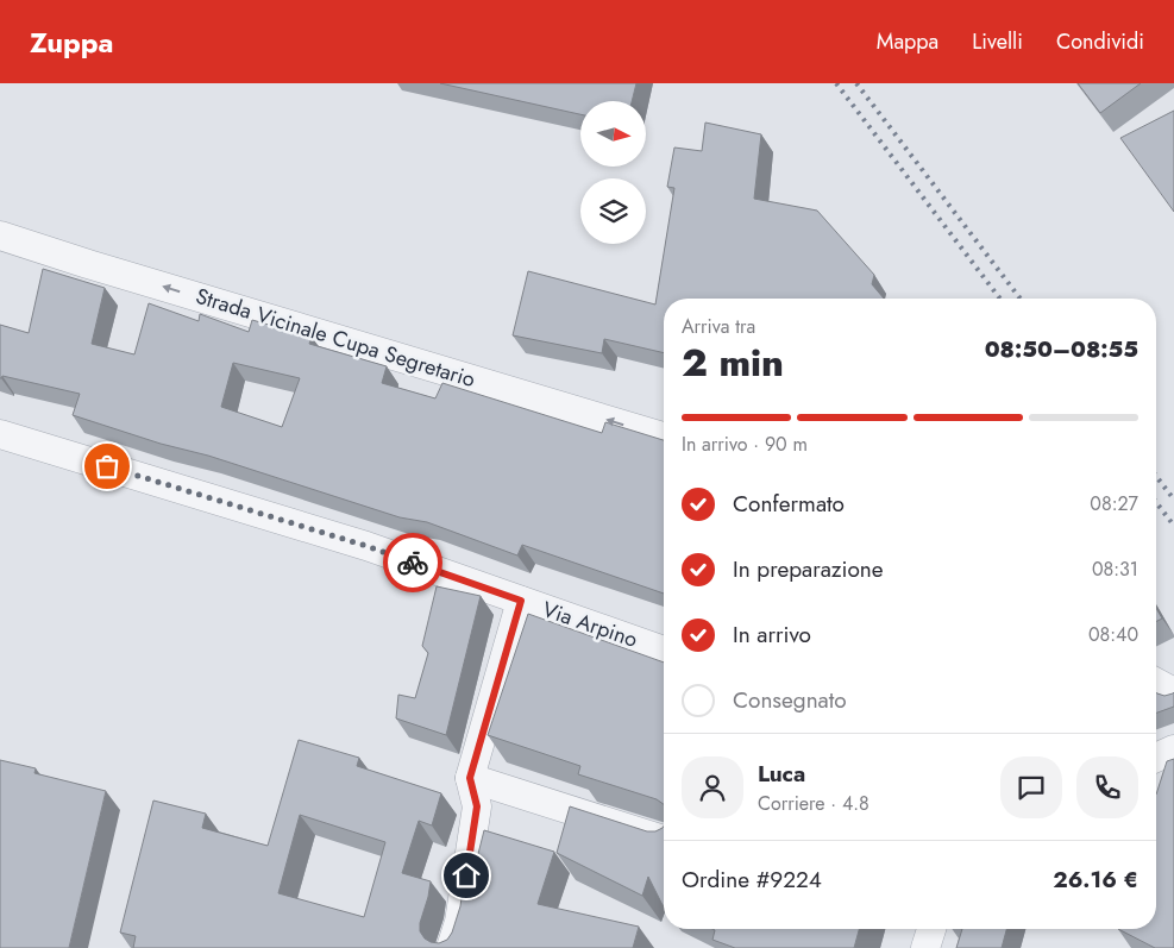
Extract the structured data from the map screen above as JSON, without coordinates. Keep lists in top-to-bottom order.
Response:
{
  "streets": {
    "street": ["Strada Vicinale Cupa Segretario", "Via Arpino"]
  },
  "one_way": ["Strada Vicinale Cupa Segretario"],
  "north": "right",
  "page": {
    "header": "Zuppa",
    "nav": ["Mappa", "Livelli", "Condividi"],
    "heading": ["2 min", "Arriva tra", "08:50–08:55"],
    "panel": [
      "Luca",
      "Corriere · 4.8",
      "Ordine #9224",
      "26.16 €"
    ],
    "bar": "In arrivo · 90 m",
    "list": [
      ["Confermato", "08:27"],
      ["In preparazione", "08:31"],
      ["In arrivo", "08:40"],
      "Consegnato"
    ]
  }
}
